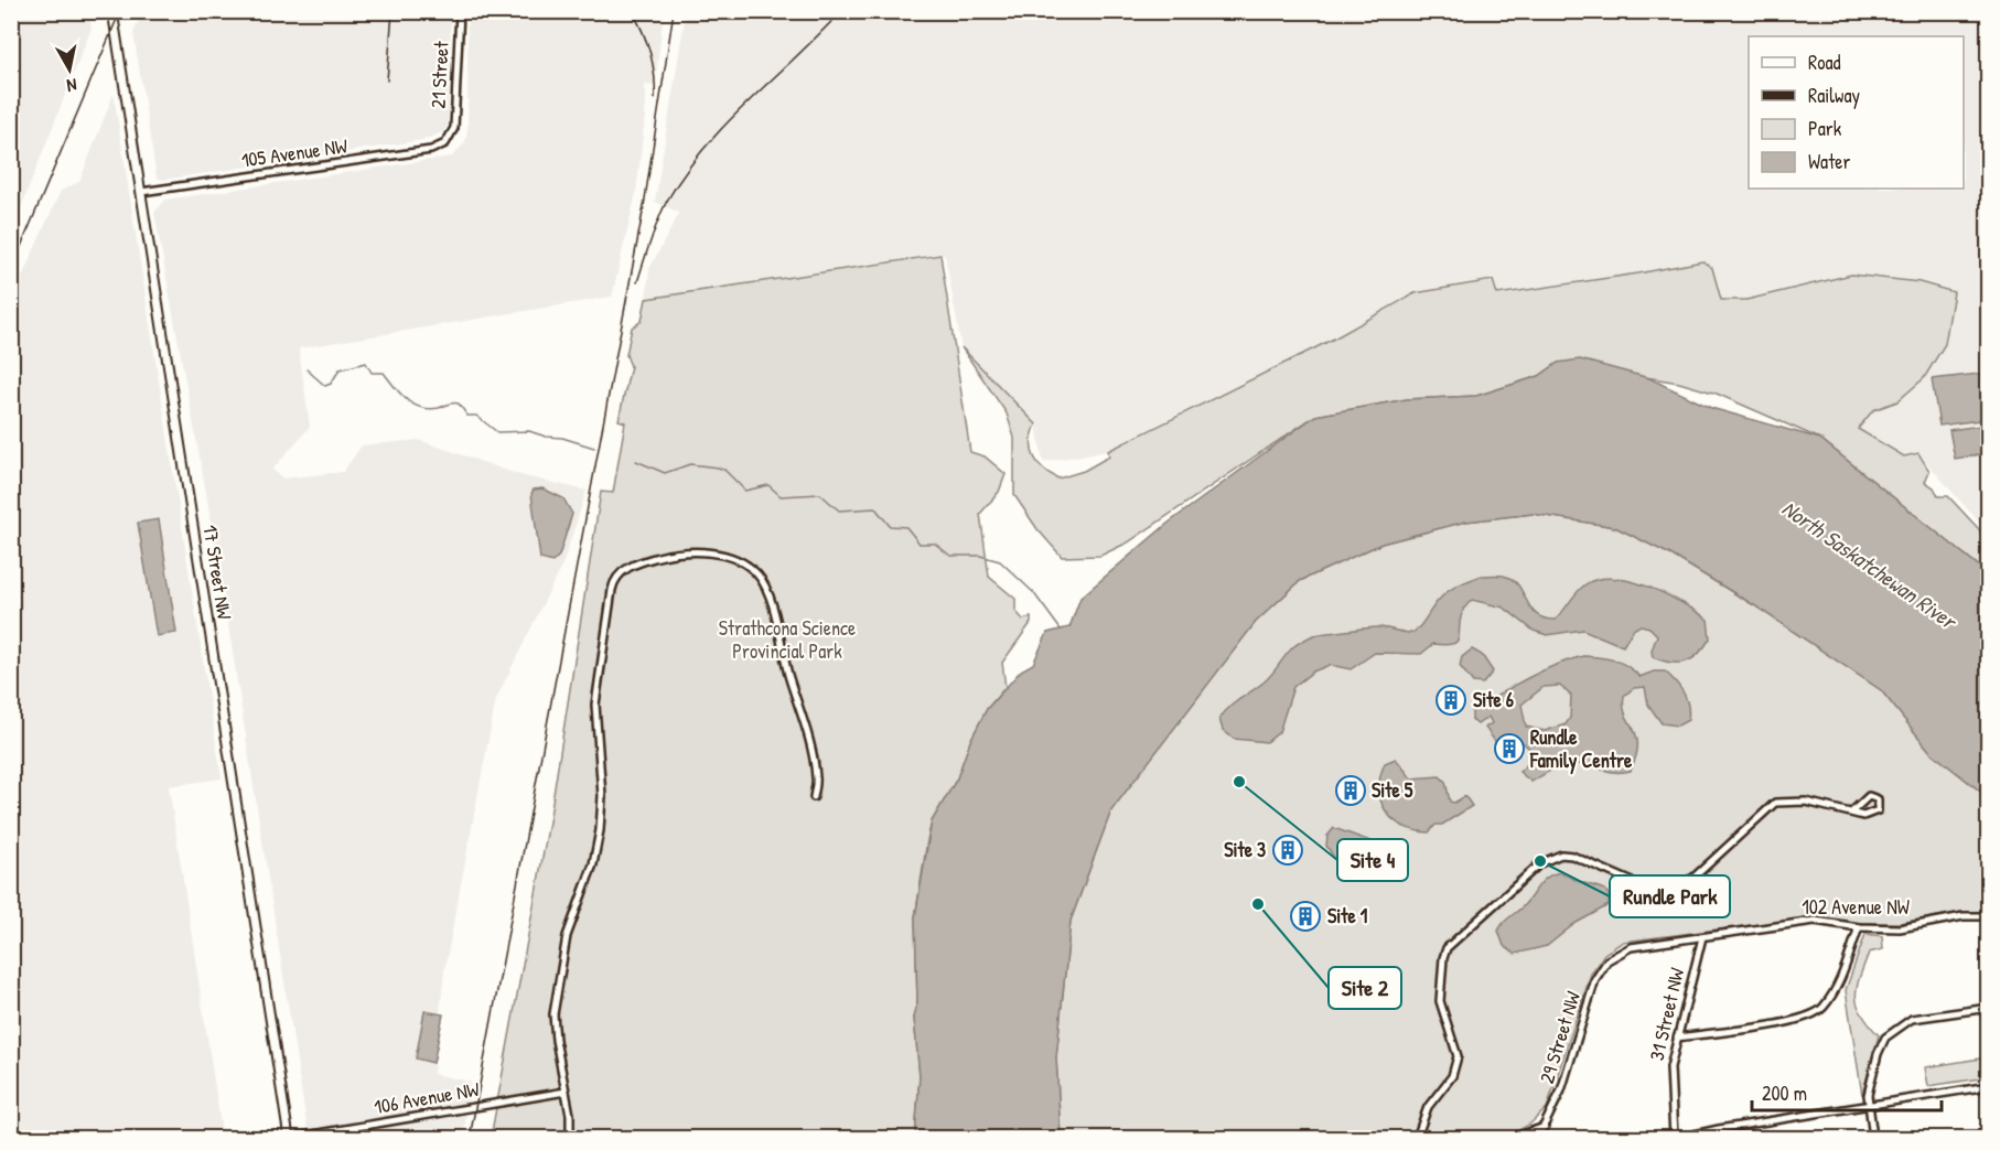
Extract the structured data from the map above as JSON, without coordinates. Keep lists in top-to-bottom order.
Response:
{
  "streets": {
    "main road": ["17 Street NW"],
    "street": [
      "21 Street",
      "105 Avenue NW",
      "102 Avenue NW",
      "31 Street NW",
      "29 Street NW",
      "106 Avenue NW"
    ]
  },
  "crossings": [
    ["21 Street", "105 Avenue NW"],
    ["105 Avenue NW", "17 Street NW"],
    ["17 Street NW", "106 Avenue NW"],
    ["102 Avenue NW", "31 Street NW"],
    ["102 Avenue NW", "29 Street NW"]
  ],
  "water": ["North Saskatchewan River"],
  "parks": ["Strathcona Science Provincial Park"],
  "places": {
    "building": [
      "Site 6",
      "Rundle Family Centre",
      "Site 5",
      "Site 3",
      "Site 1"
    ],
    "other": ["Site 4", "Rundle Park", "Site 2"]
  },
  "legend": [
    "Road",
    "Railway",
    "Park",
    "Water"
  ],
  "scale_bar": "200 m",
  "north": "bottom"
}
